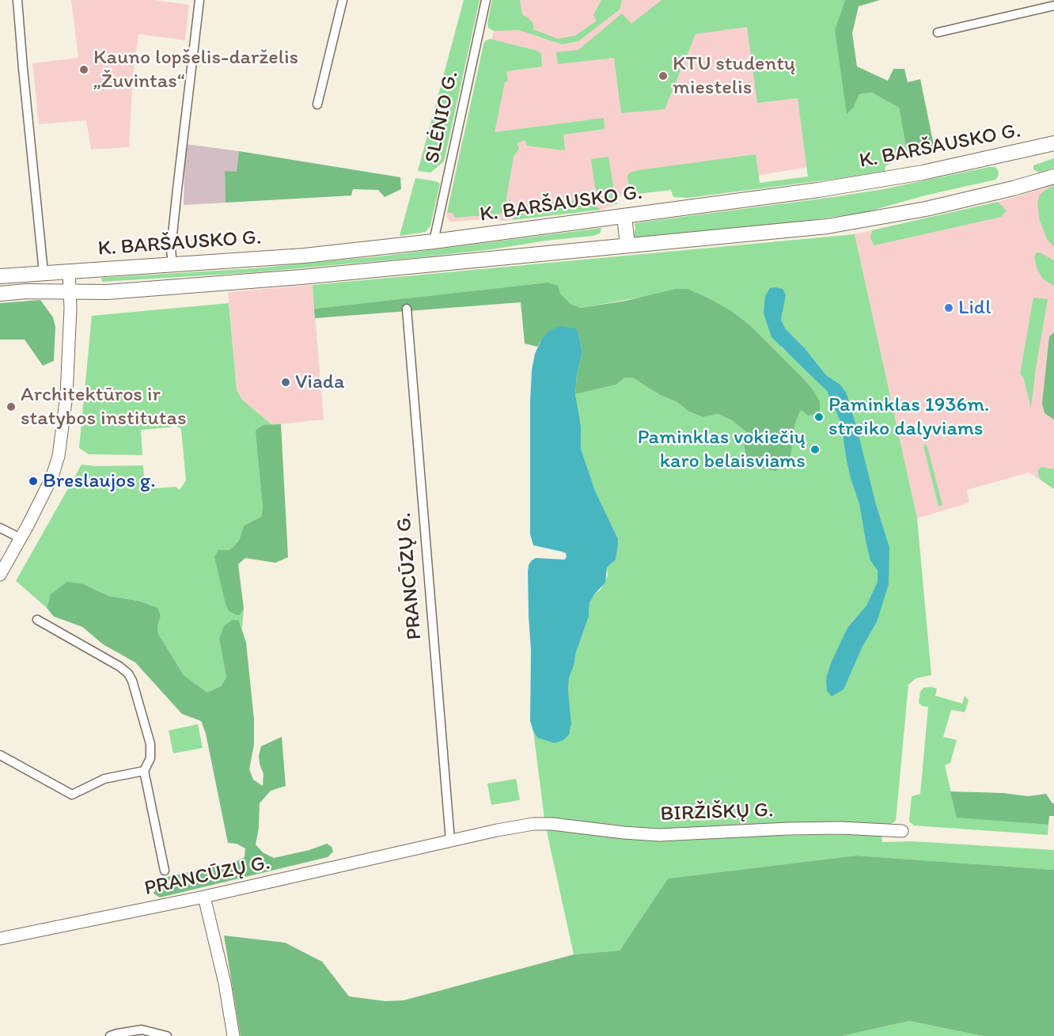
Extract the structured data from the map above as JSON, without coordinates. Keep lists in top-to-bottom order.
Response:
{
  "streets": {
    "main road": ["K. BARŠAUSKO G."],
    "street": ["SLĖNIO G.", "PRANCŪZŲ G.", "BIRŽIŠKŲ G."]
  },
  "crossings": [
    ["SLĖNIO G.", "K. BARŠAUSKO G."],
    ["PRANCŪZŲ G.", "BIRŽIŠKŲ G."]
  ],
  "places": [
    "Kauno lopšelis-darželis „Žuvintas“",
    "KTU studentų miestelis",
    "Lidl",
    "Viada",
    "Architektūros ir statybos institutas",
    "Paminklas 1936m. streiko dalyviams",
    "Paminklas vokiečių karo belaisviams",
    "Breslaujos g."
  ]
}
